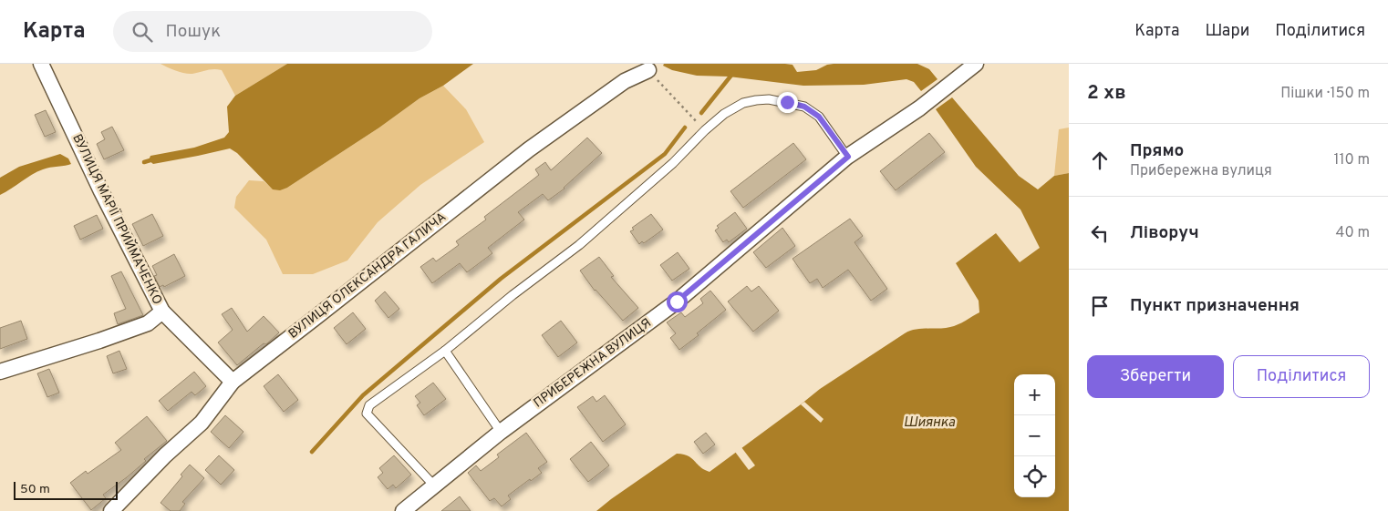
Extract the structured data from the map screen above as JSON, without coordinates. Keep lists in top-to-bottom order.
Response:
{
  "streets": {
    "street": ["ВУЛИЦЯ МАРІЇ ПРИЙМАЧЕНКО", "ВУЛИЦЯ ОЛЕКСАНДРА ГАЛИЧА", "ПРИБЕРЕЖНА ВУЛИЦЯ"]
  },
  "crossings": [
    ["ВУЛИЦЯ МАРІЇ ПРИЙМАЧЕНКО", "ВУЛИЦЯ ОЛЕКСАНДРА ГАЛИЧА"]
  ],
  "water": ["Шиянка"],
  "scale_bar": "50 m",
  "page": {
    "header": "Карта",
    "search": "Пошук",
    "nav": ["Карта", "Шари", "Поділитися"],
    "heading": ["2 хв", "Пішки · 150 m"],
    "list": [
      ["Прямо", "Прибережна вулиця", "110 m"],
      ["Ліворуч", "40 m"],
      "Пункт призначення"
    ],
    "buttons": ["Зберегти", "Поділитися"],
    "map_buttons": ["+", "−"],
    "scale": "50 m"
  }
}
